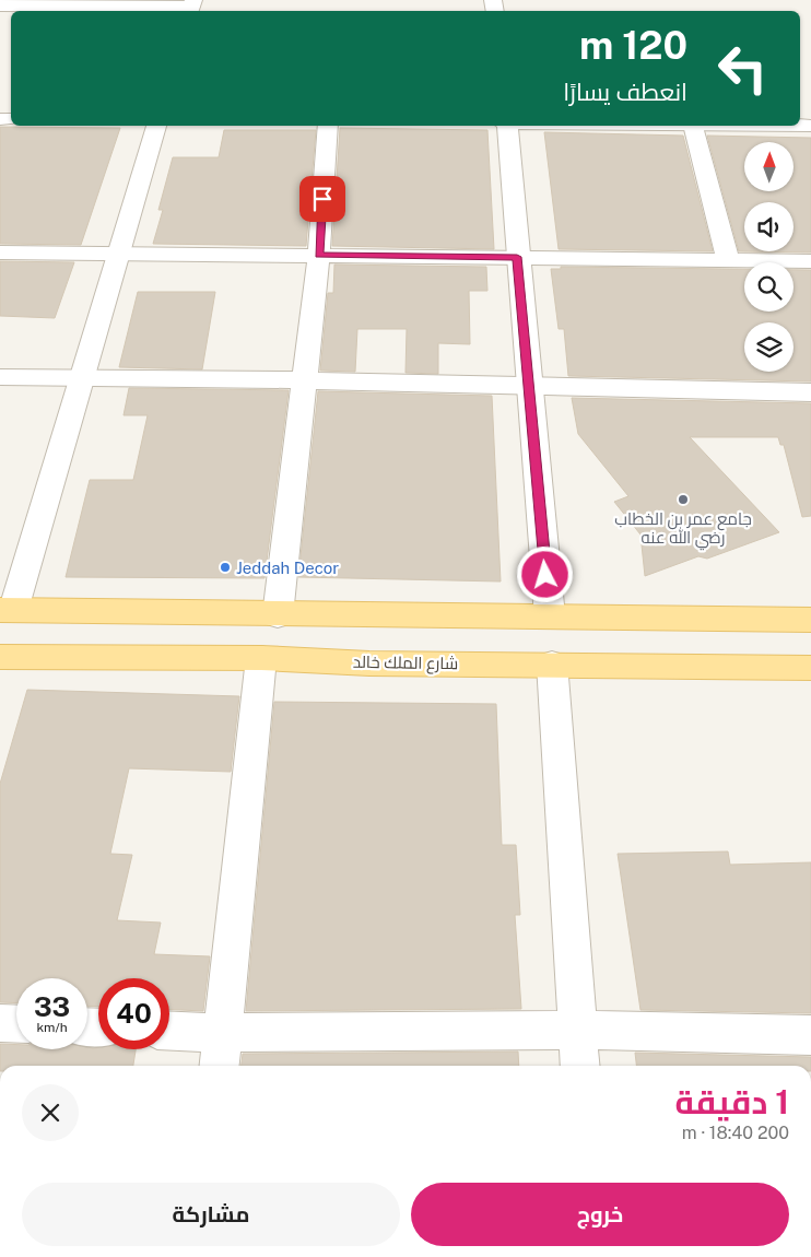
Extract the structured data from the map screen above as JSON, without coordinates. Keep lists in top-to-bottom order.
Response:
{
  "streets": {
    "main road": ["شارع الملك خالد"]
  },
  "places": ["جامع عمر بن الخطاب رضي الله عنه", "Jeddah Decor"],
  "north": "top",
  "page": {
    "turn": ["120 m", "انعطف يسارًا"],
    "speed": "33 km/h",
    "limit": "40",
    "heading": ["1 دقيقة", "200 m · 18:40"],
    "buttons": ["خروج", "مشاركة"]
  }
}
